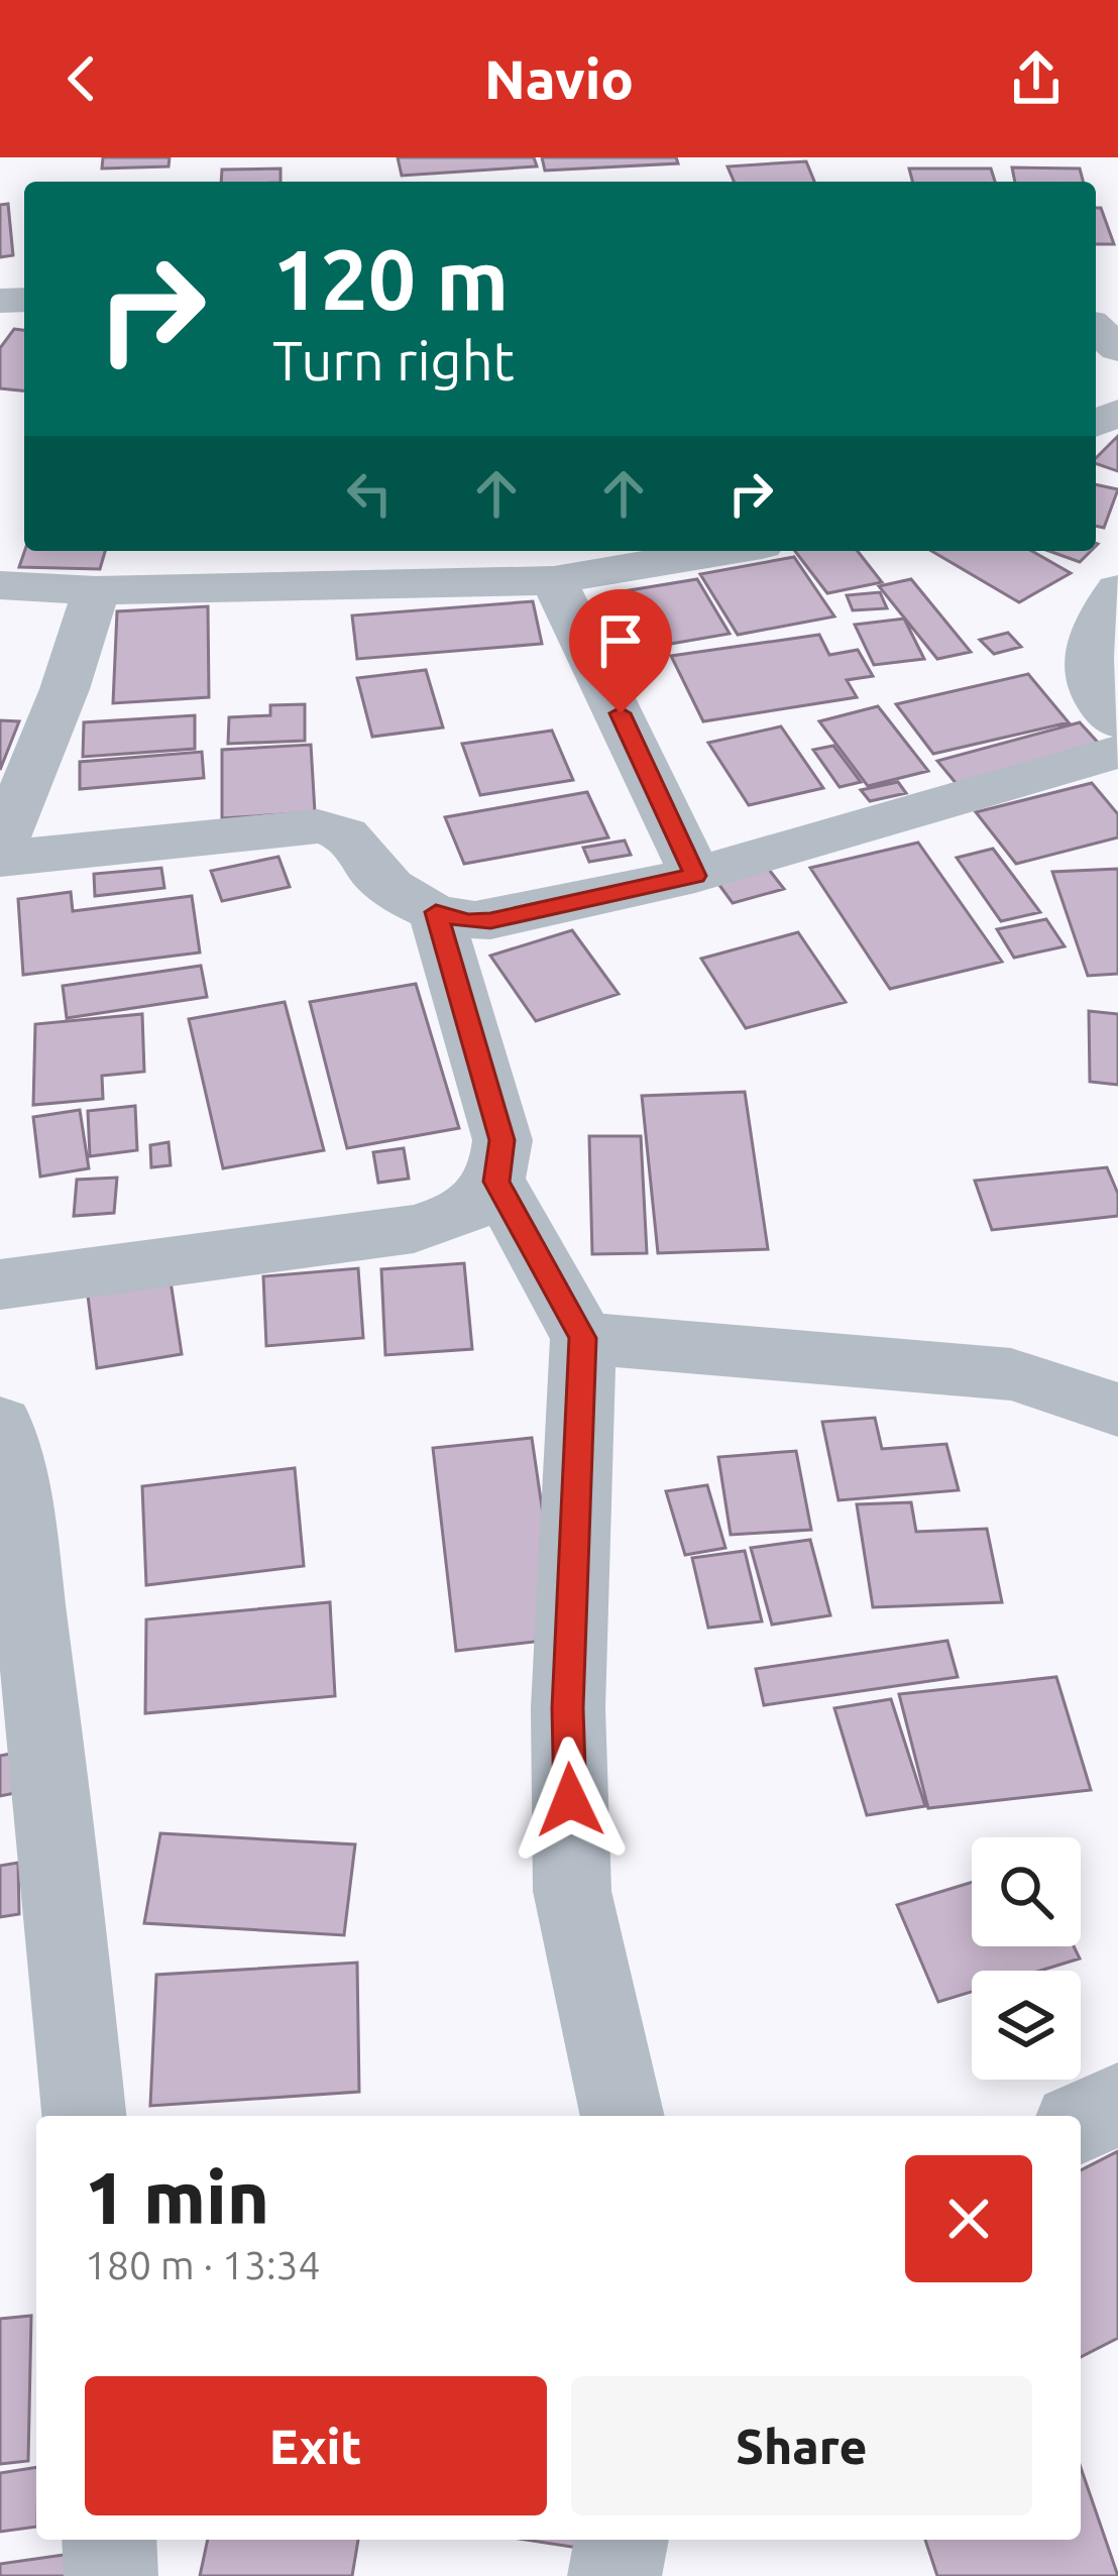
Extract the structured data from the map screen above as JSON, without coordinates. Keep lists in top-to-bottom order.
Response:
{
  "page": {
    "header": "Navio",
    "turn": ["120 m", "Turn right"],
    "heading": ["1 min", "180 m · 13:34"],
    "buttons": ["Exit", "Share"]
  }
}
